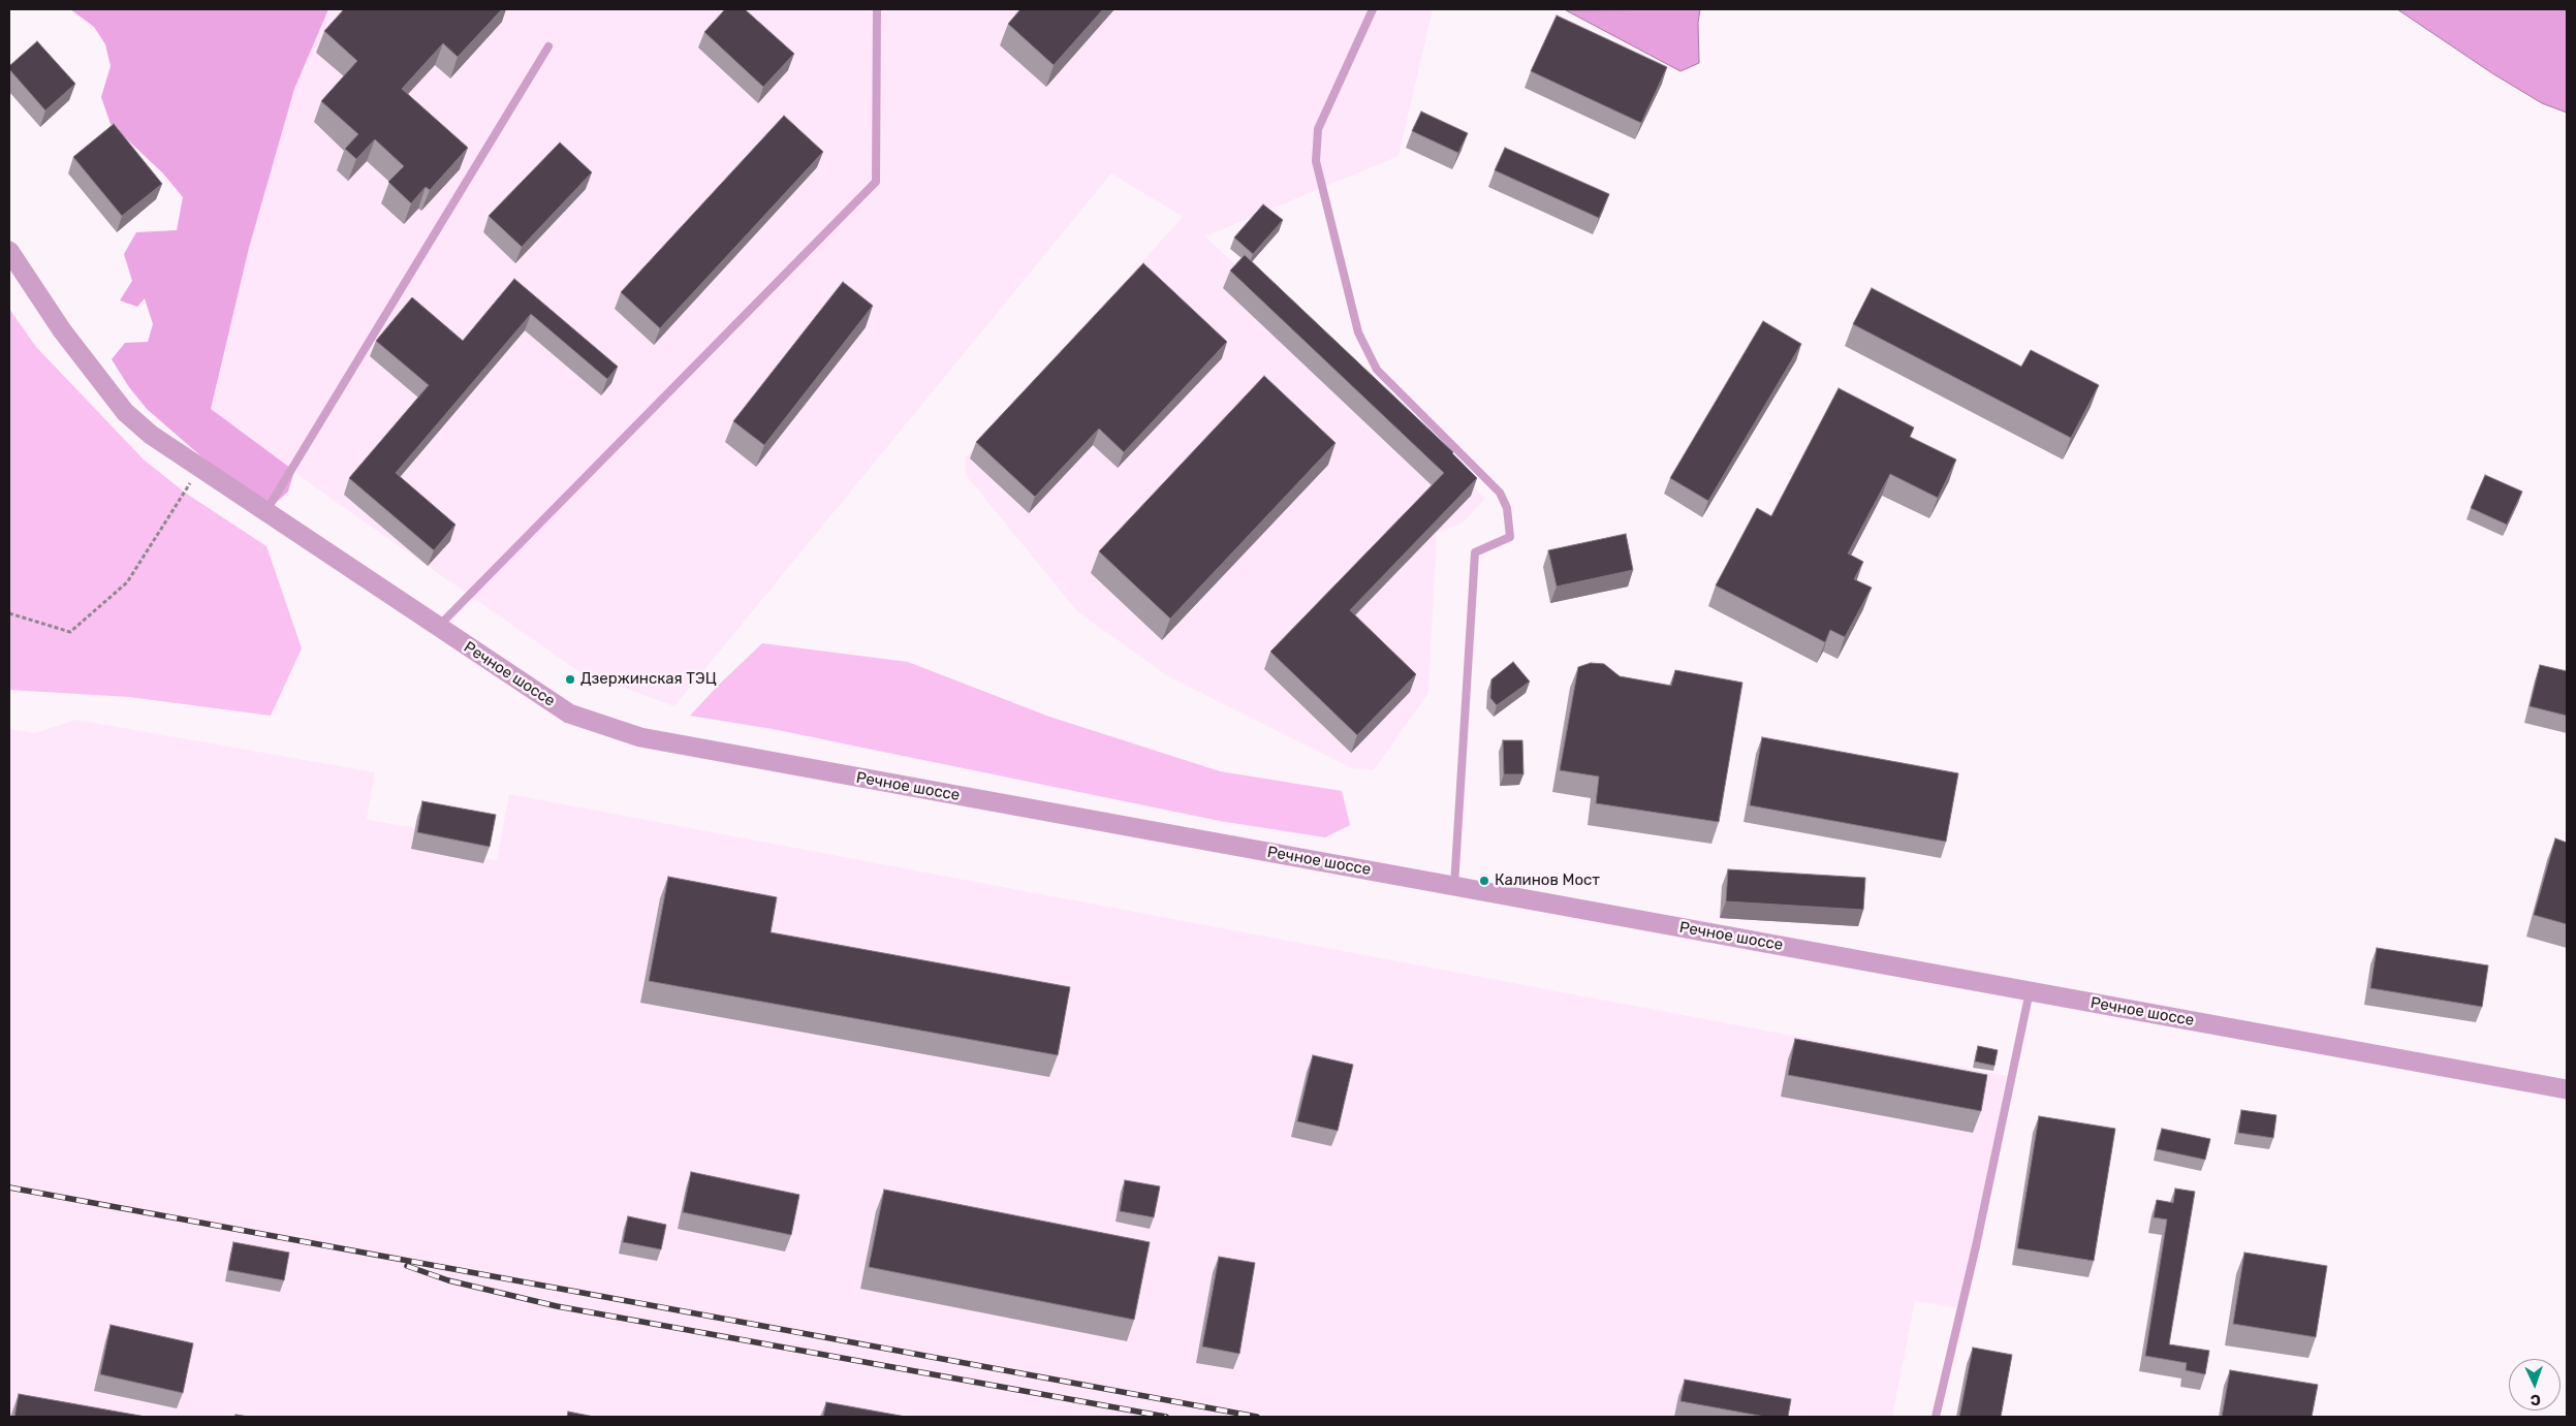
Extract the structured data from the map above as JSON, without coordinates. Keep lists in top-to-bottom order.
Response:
{
  "streets": {
    "street": ["Речное шоссе"]
  },
  "places": ["Дзержинская ТЭЦ", "Калинов Мост"],
  "north": "bottom"
}
